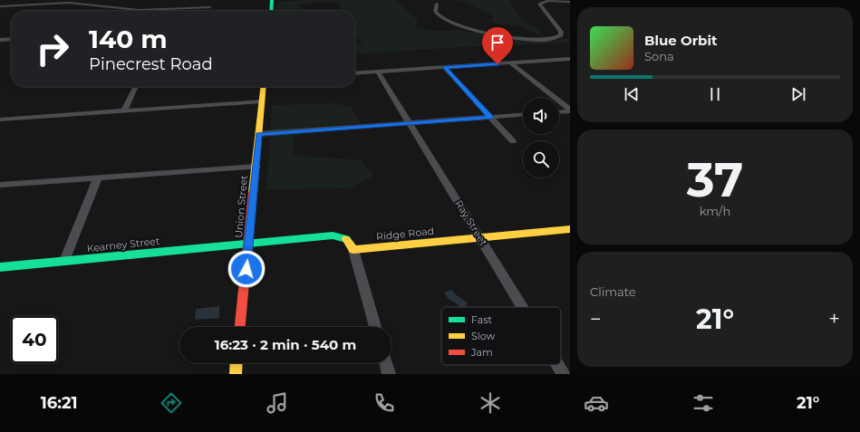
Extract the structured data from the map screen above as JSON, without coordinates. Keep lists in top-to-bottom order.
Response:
{
  "streets": {
    "street": [
      "Union Street",
      "Ray Street",
      "Ridge Road",
      "Kearney Street"
    ]
  },
  "crossings": [
    ["Union Street", "Kearney Street"],
    ["Ray Street", "Ridge Road"]
  ],
  "legend": ["Fast", "Slow", "Jam"],
  "page": {
    "turn": ["140 m", "Pinecrest Road"],
    "song": ["Blue Orbit", "Sona"],
    "tile": [
      ["37", "km/h"],
      "Climate"
    ],
    "heat": ["−", "21°", "+"],
    "limit": "40",
    "trip": "16:23 · 2 min · 540 m",
    "tabs": ["16:21", "21°"]
  }
}
